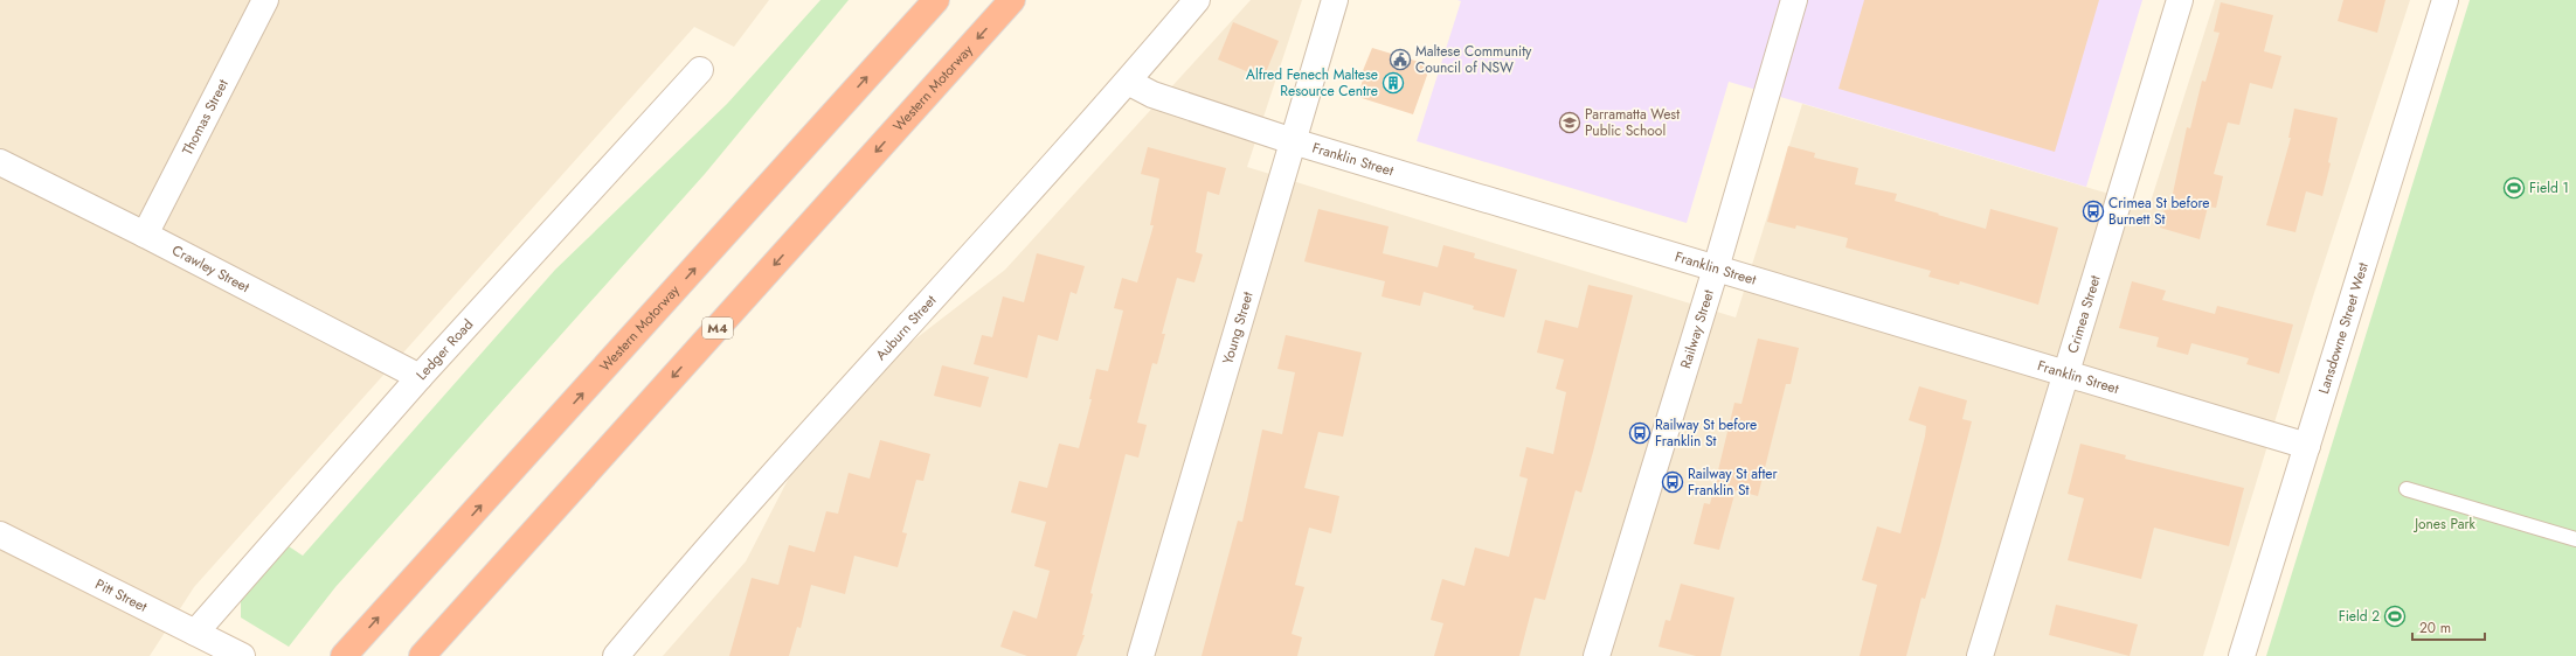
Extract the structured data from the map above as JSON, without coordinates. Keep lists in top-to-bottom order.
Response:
{
  "streets": {
    "highway": ["Western Motorway", "M4"],
    "street": [
      "Thomas Street",
      "Franklin Street",
      "Crawley Street",
      "Crimea Street",
      "Auburn Street",
      "Young Street",
      "Railway Street",
      "Lansdowne Street West",
      "Ledger Road",
      "Pitt Street"
    ]
  },
  "crossings": [
    ["Thomas Street", "Crawley Street"],
    ["Franklin Street", "Crimea Street"],
    ["Franklin Street", "Auburn Street"],
    ["Franklin Street", "Young Street"],
    ["Franklin Street", "Railway Street"],
    ["Franklin Street", "Lansdowne Street West"],
    ["Crawley Street", "Ledger Road"],
    ["Ledger Road", "Pitt Street"]
  ],
  "parks": ["Jones Park"],
  "places": {
    "public building": ["Maltese Community Council of NSW"],
    "building": ["Alfred Fenech Maltese Resource Centre"],
    "school or university": ["Parramatta West Public School"],
    "sports": ["Field 1", "Field 2"],
    "bus stop": ["Crimea St before Burnett St", "Railway St before Franklin St", "Railway St after Franklin St"]
  },
  "scale_bar": "20 m"
}
